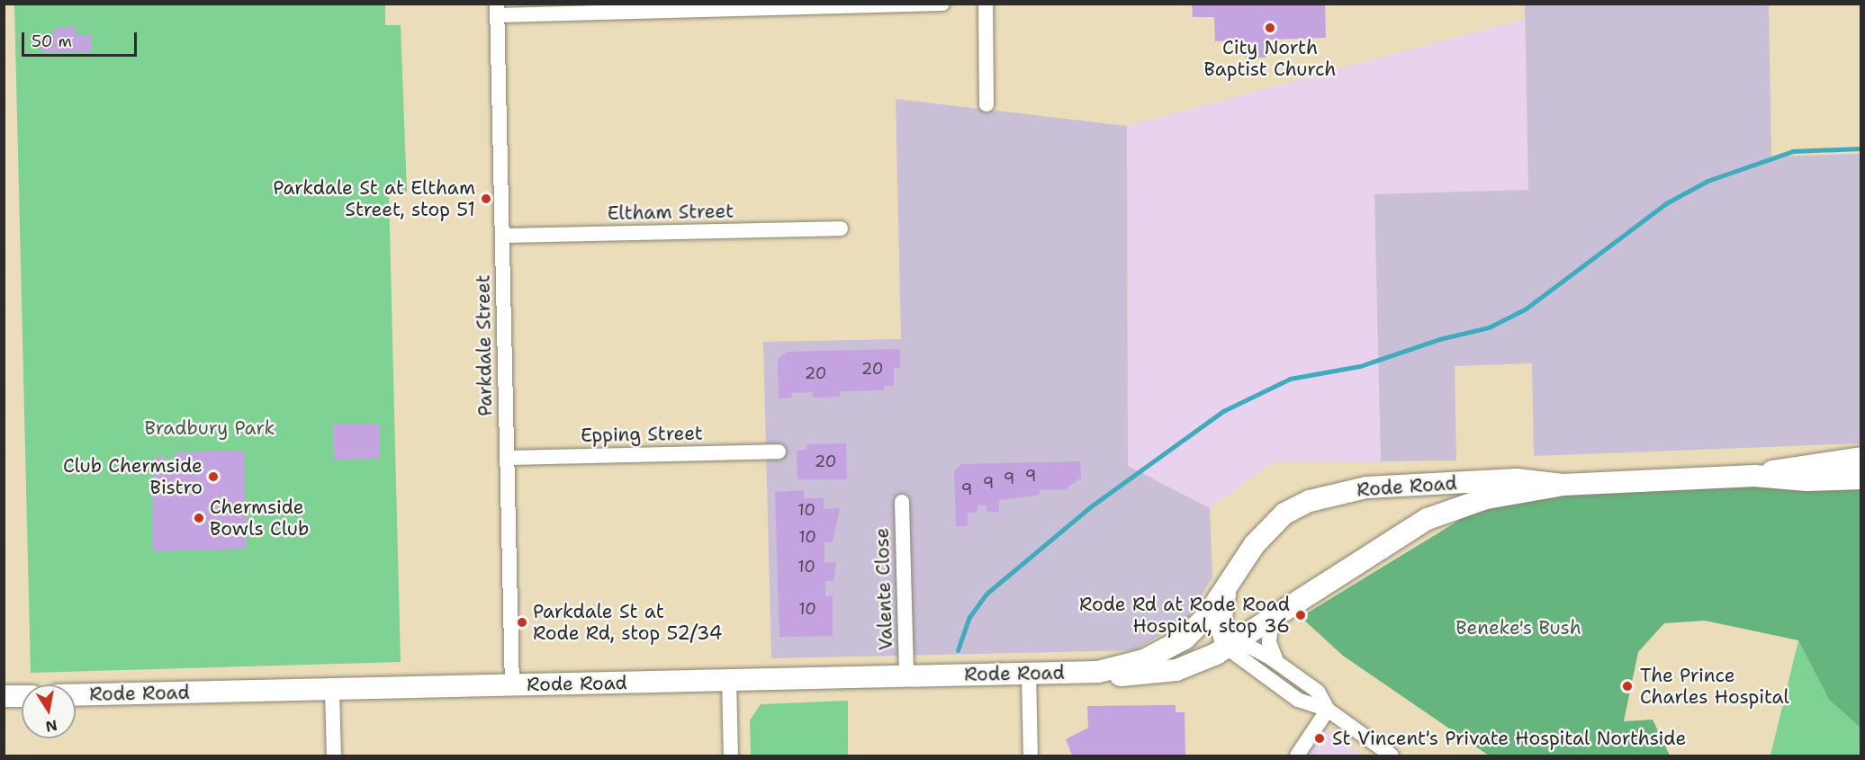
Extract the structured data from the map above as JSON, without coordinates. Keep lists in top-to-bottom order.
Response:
{
  "streets": {
    "main road": ["Rode Road"],
    "street": [
      "Eltham Street",
      "Parkdale Street",
      "Epping Street",
      "Valente Close"
    ]
  },
  "crossings": [
    ["Eltham Street", "Parkdale Street"],
    ["Parkdale Street", "Epping Street"],
    ["Parkdale Street", "Rode Road"],
    ["Rode Road", "Valente Close"]
  ],
  "parks": ["Bradbury Park", "Beneke's Bush"],
  "places": [
    "City North Baptist Church",
    "Parkdale St at Eltham Street, stop 51",
    "Club Chermside Bistro",
    "Chermside Bowls Club",
    "Rode Rd at Rode Road Hospital, stop 36",
    "Parkdale St at Rode Rd, stop 52/34",
    "The Prince Charles Hospital",
    "St Vincent's Private Hospital Northside"
  ],
  "house_numbers": [
    "20",
    "20",
    "20",
    "9",
    "9",
    "9",
    "9",
    "10",
    "10",
    "10",
    "10"
  ],
  "scale_bar": "50 m",
  "north": "bottom"
}
